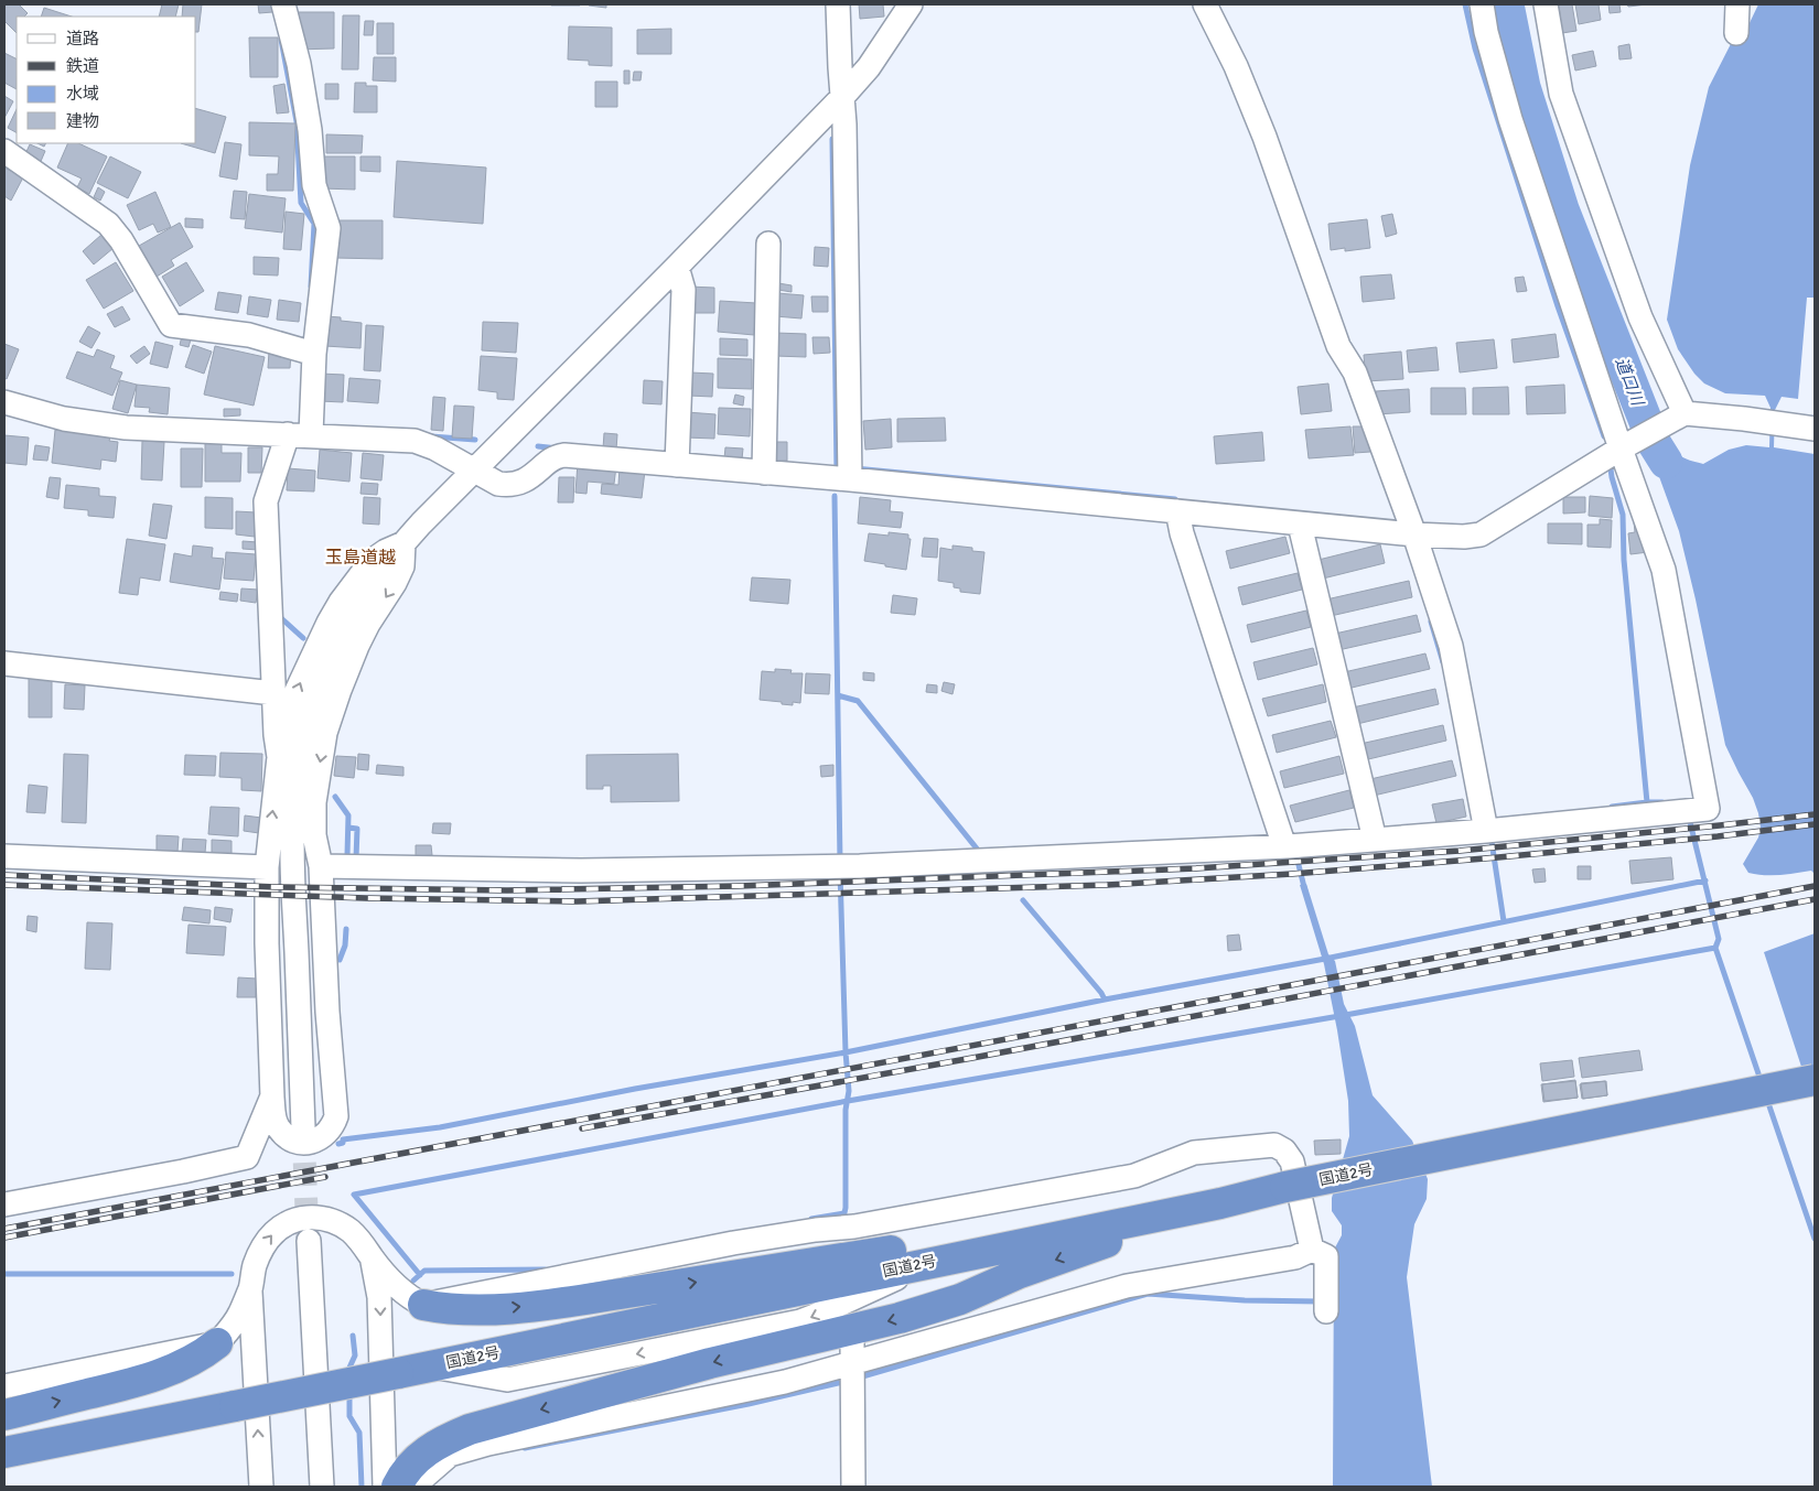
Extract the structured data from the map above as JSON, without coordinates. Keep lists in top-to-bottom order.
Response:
{
  "streets": {
    "highway": ["国道2号"]
  },
  "districts": ["玉島道越"],
  "water": ["道口川"],
  "legend": [
    "道路",
    "鉄道",
    "水域",
    "建物"
  ]
}
